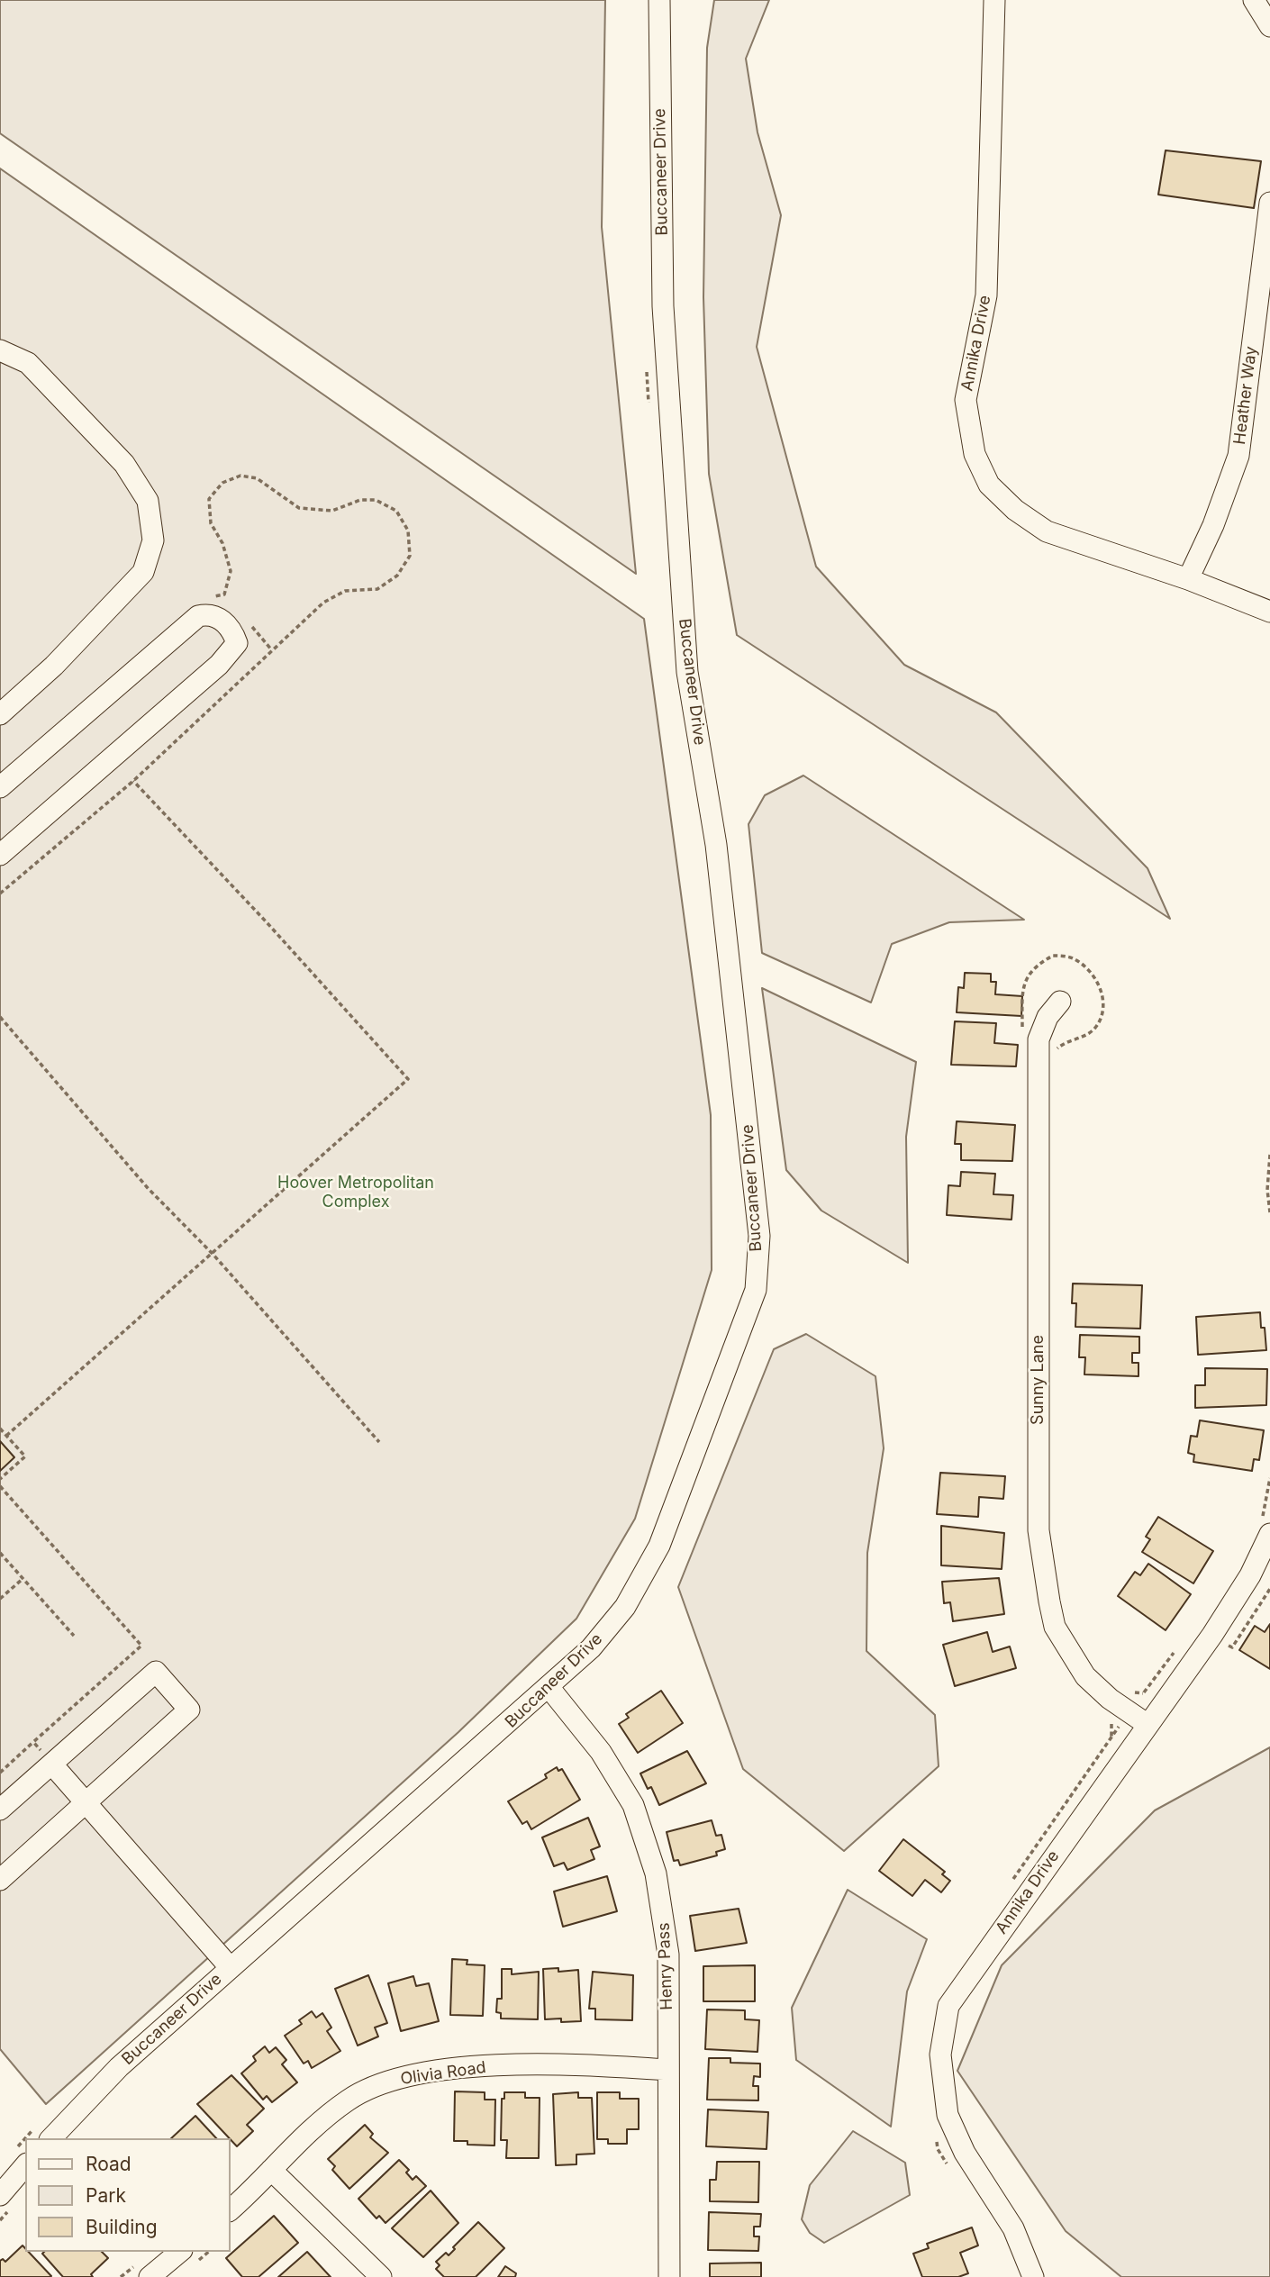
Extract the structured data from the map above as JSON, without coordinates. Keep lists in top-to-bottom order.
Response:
{
  "streets": {
    "street": [
      "Buccaneer Drive",
      "Annika Drive",
      "Heather Way",
      "Sunny Lane",
      "Henry Pass",
      "Olivia Road"
    ]
  },
  "crossings": [
    ["Buccaneer Drive", "Henry Pass"],
    ["Annika Drive", "Heather Way"],
    ["Annika Drive", "Sunny Lane"],
    ["Henry Pass", "Olivia Road"]
  ],
  "parks": ["Hoover Metropolitan Complex"],
  "legend": ["Road", "Park", "Building"]
}
